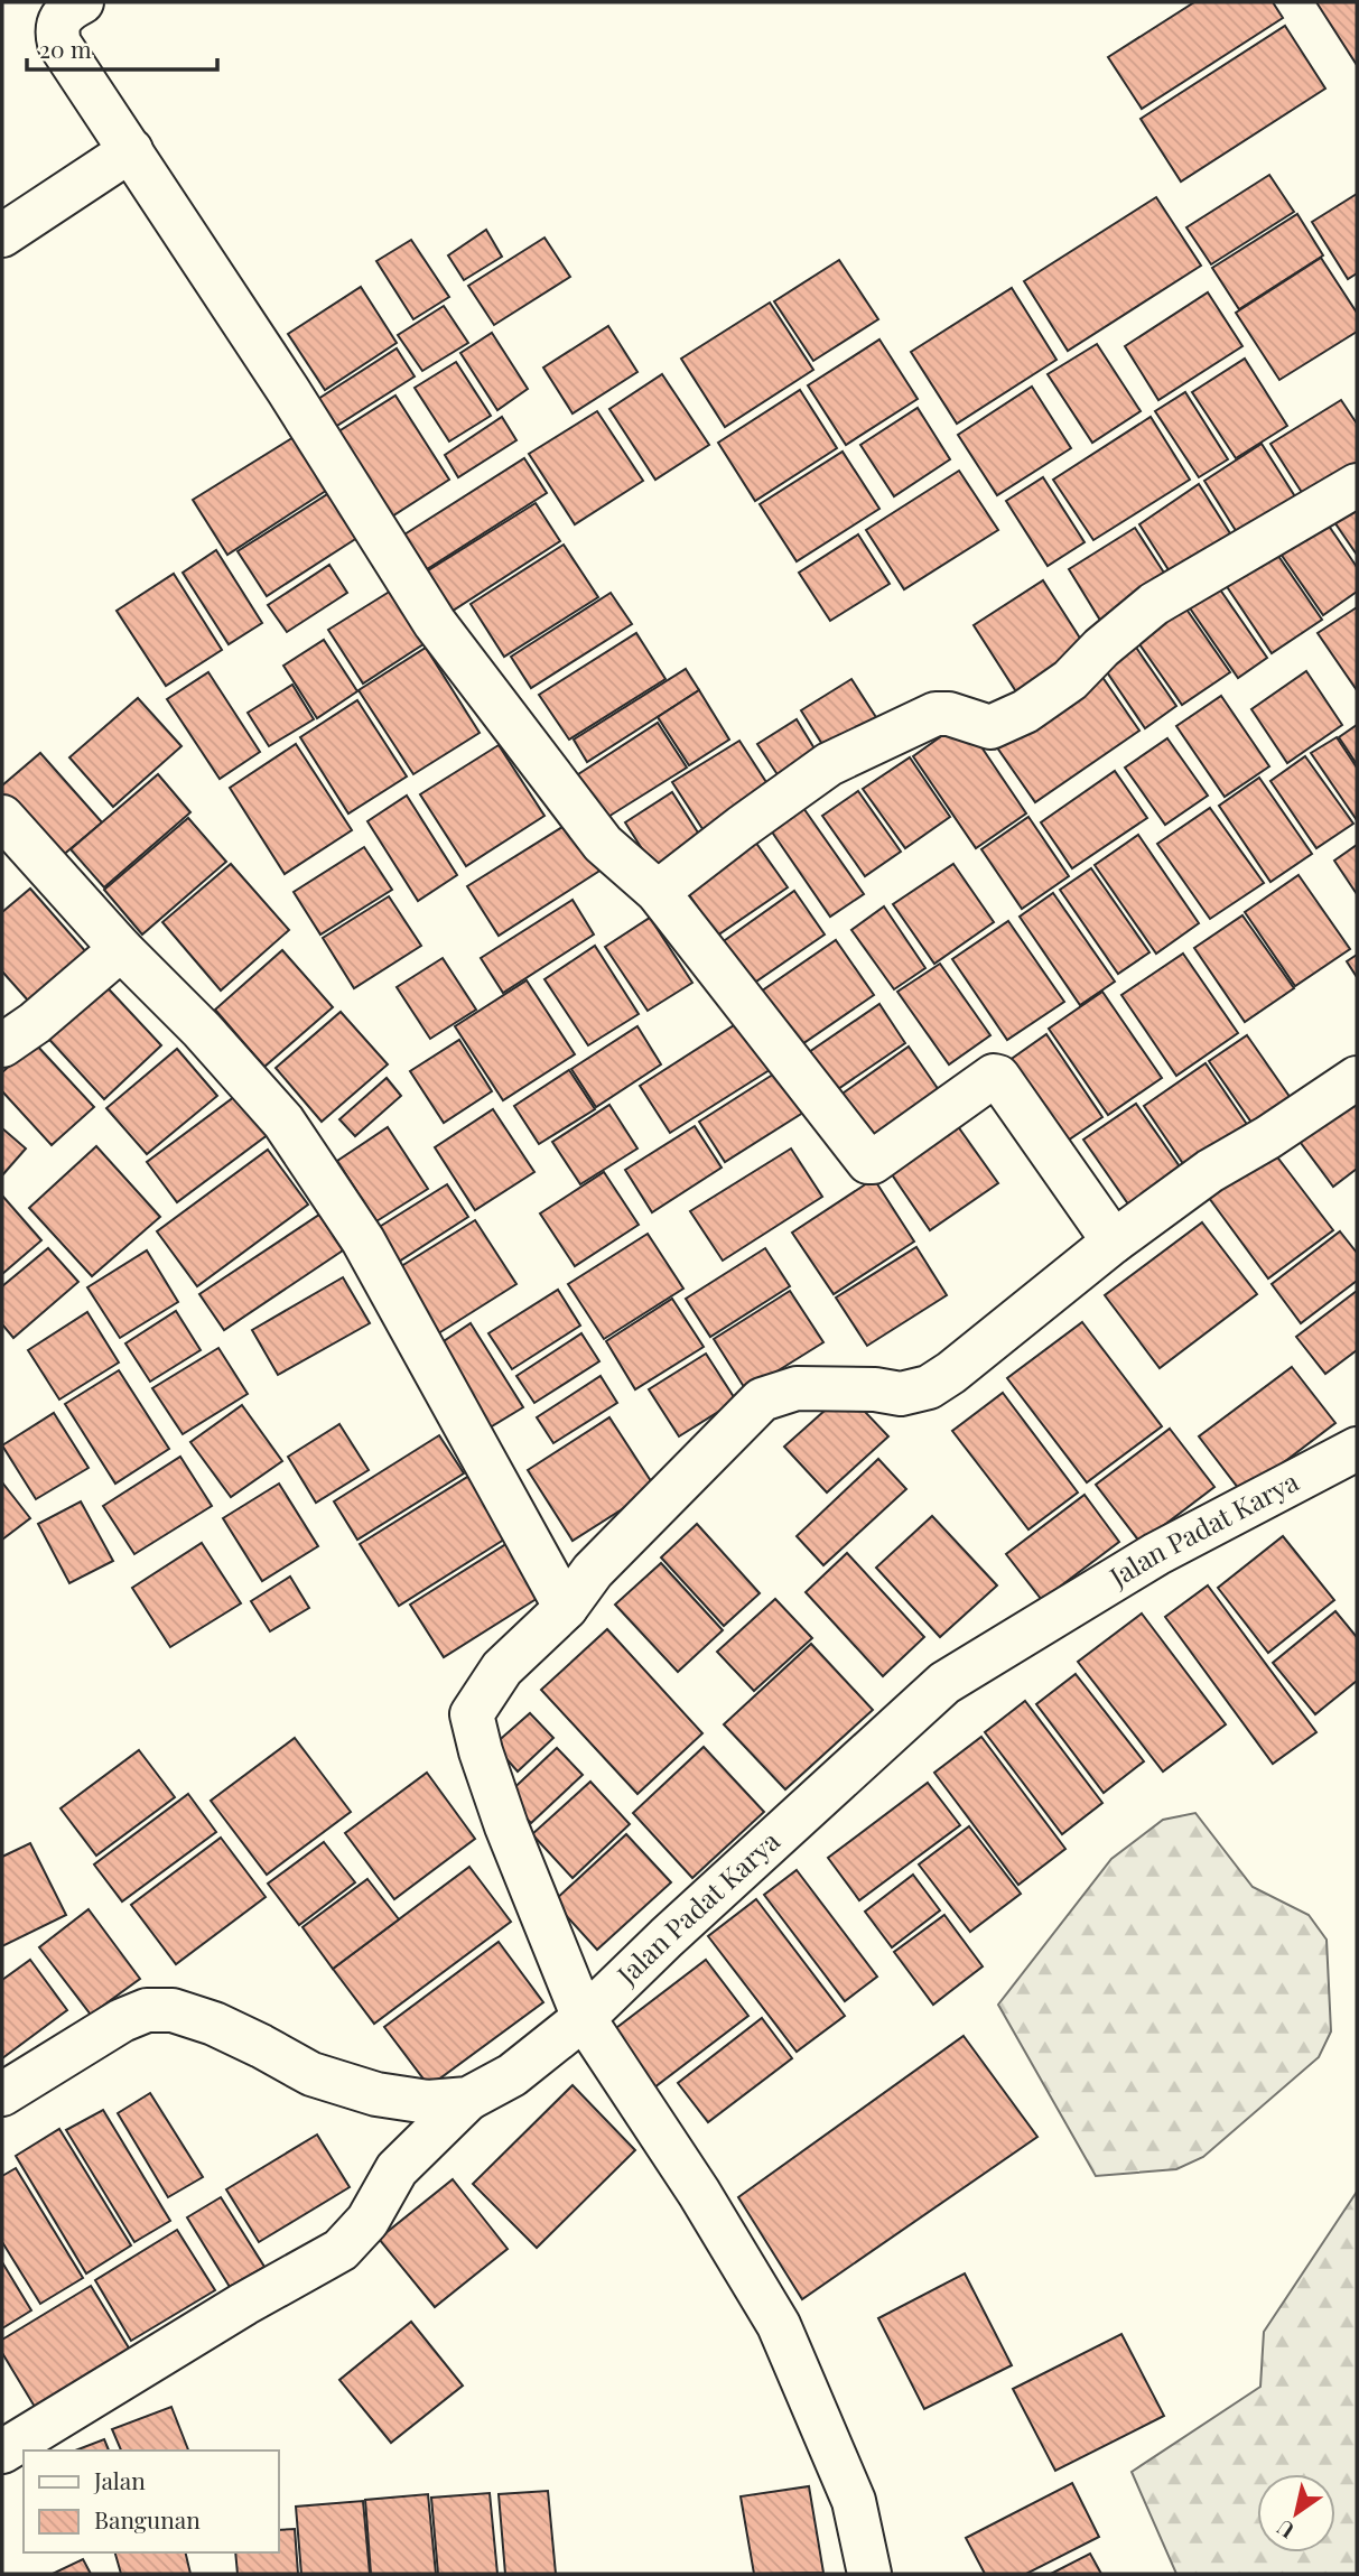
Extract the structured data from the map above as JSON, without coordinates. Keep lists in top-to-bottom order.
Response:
{
  "streets": {
    "street": ["Jalan Padat Karya"]
  },
  "legend": ["Jalan", "Bangunan"],
  "scale_bar": "20 m",
  "north": "bottom left"
}
